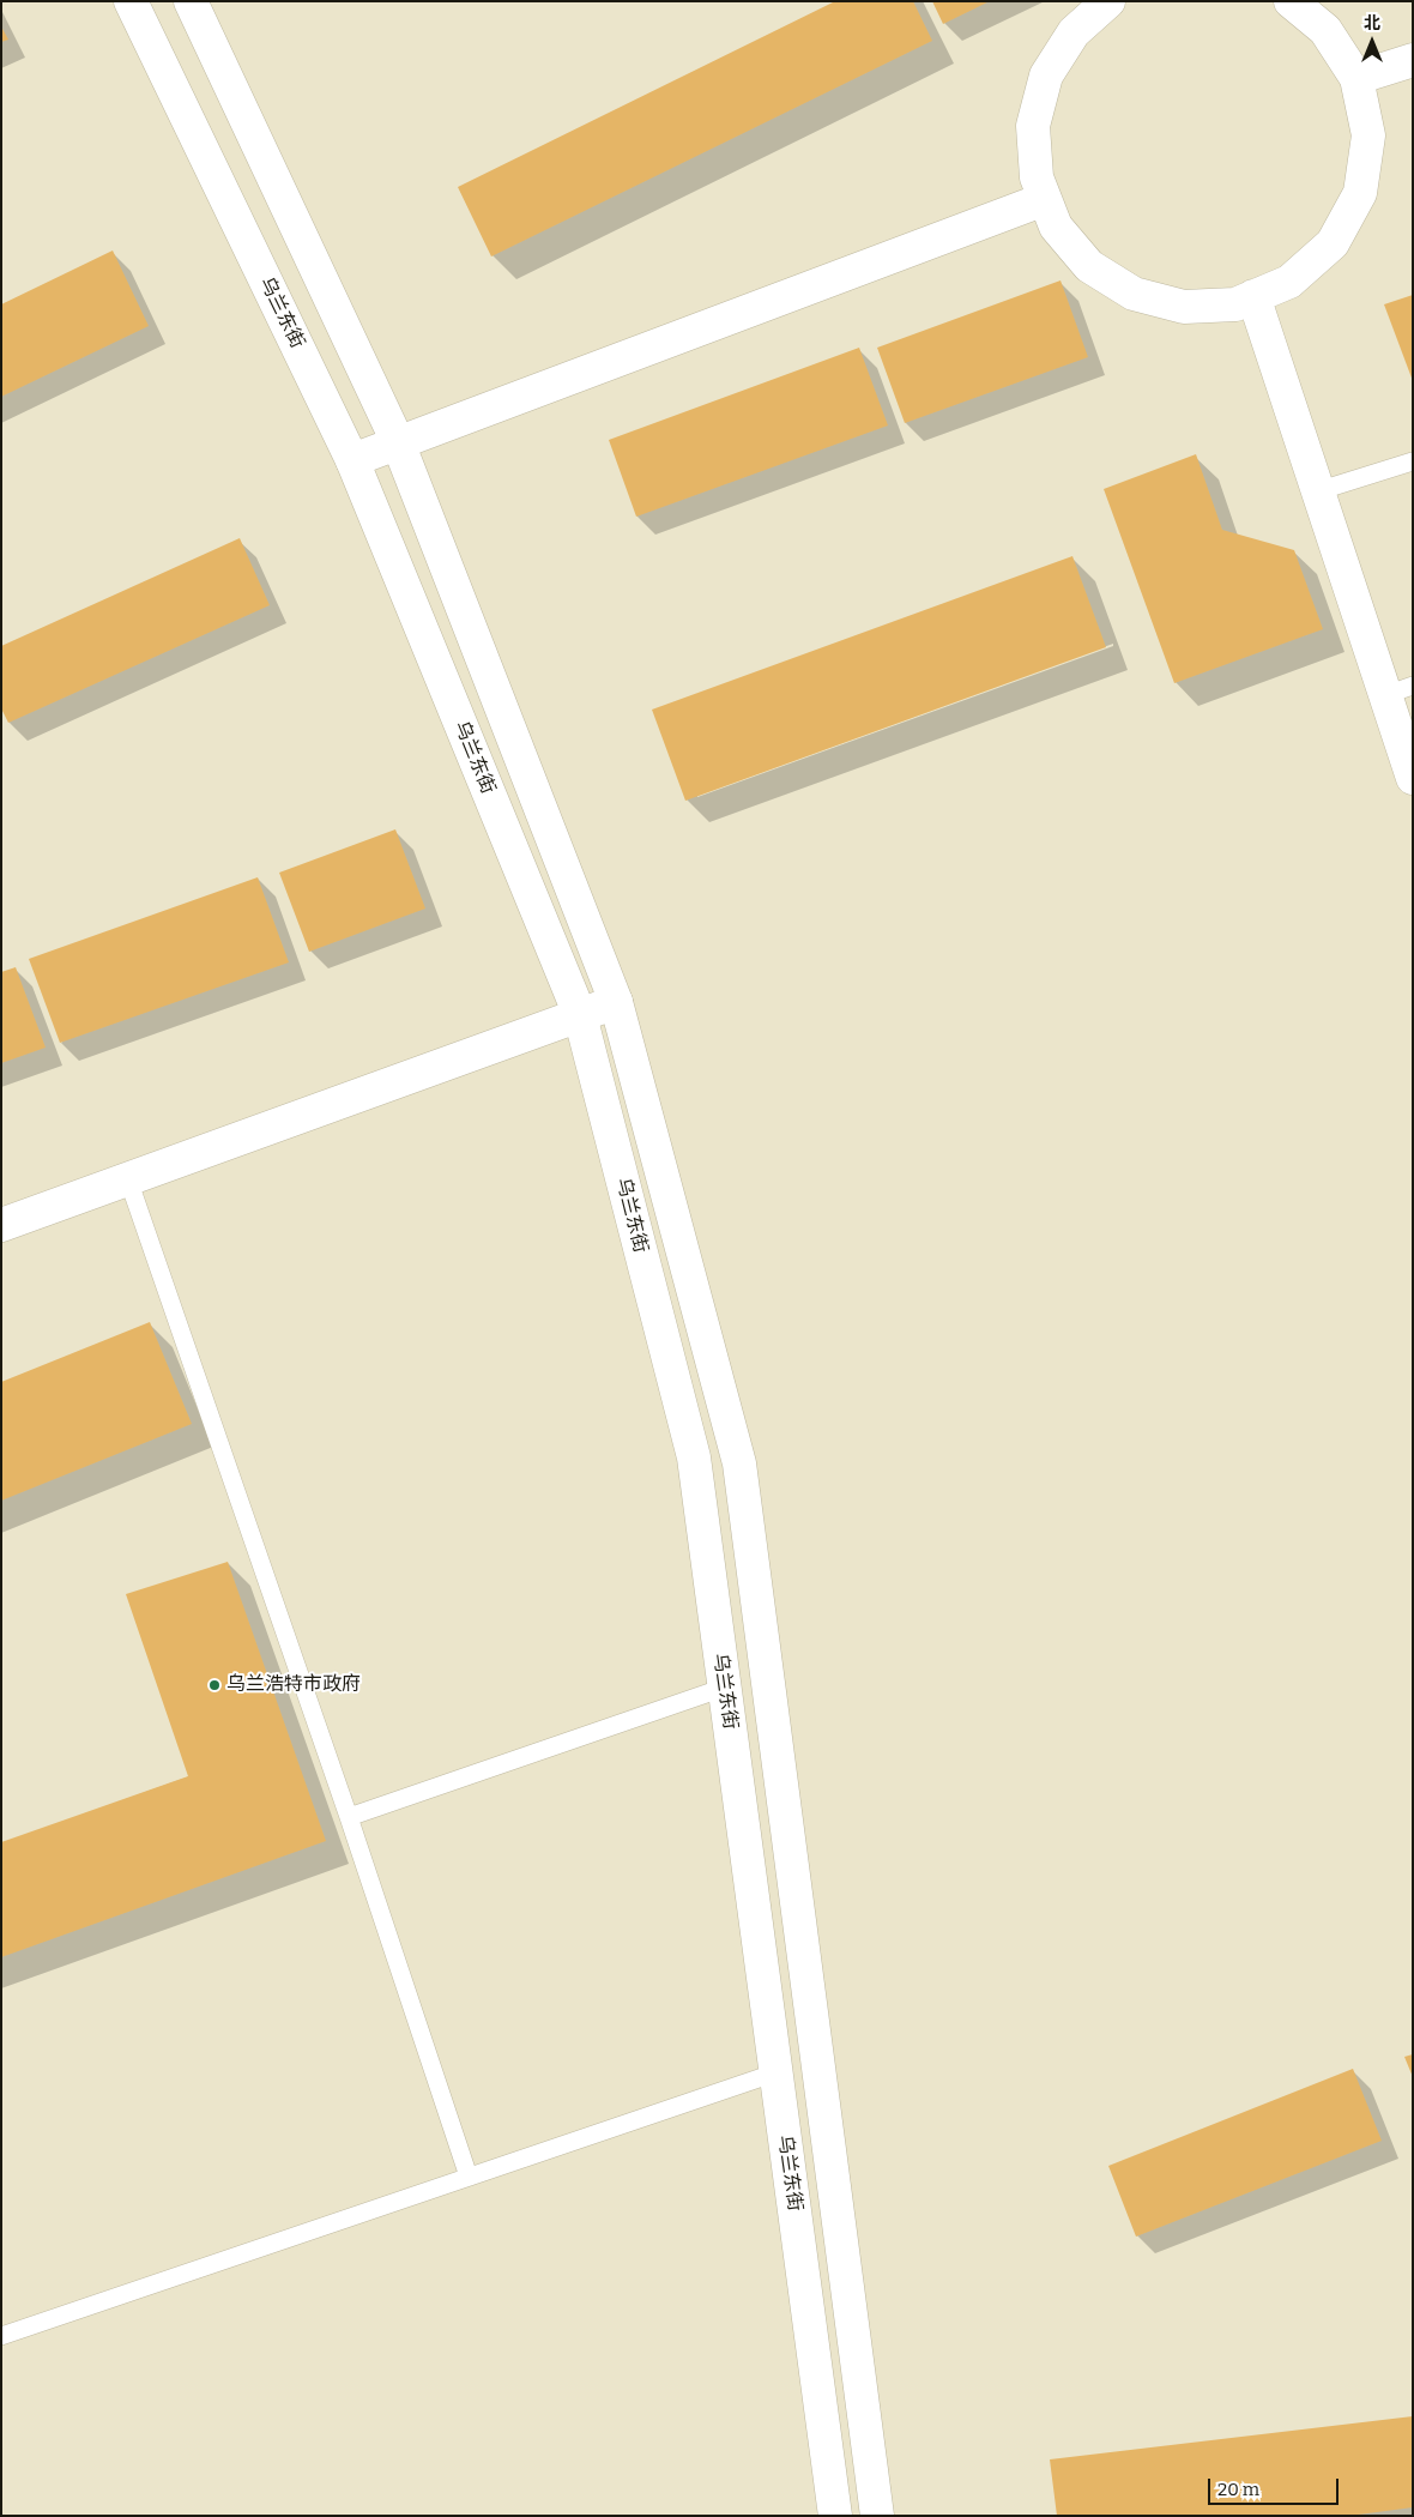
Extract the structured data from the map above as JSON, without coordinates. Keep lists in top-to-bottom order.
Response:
{
  "streets": {
    "main road": ["乌兰东街"]
  },
  "places": ["乌兰浩特市政府"],
  "scale_bar": "20 m",
  "north": "top"
}
